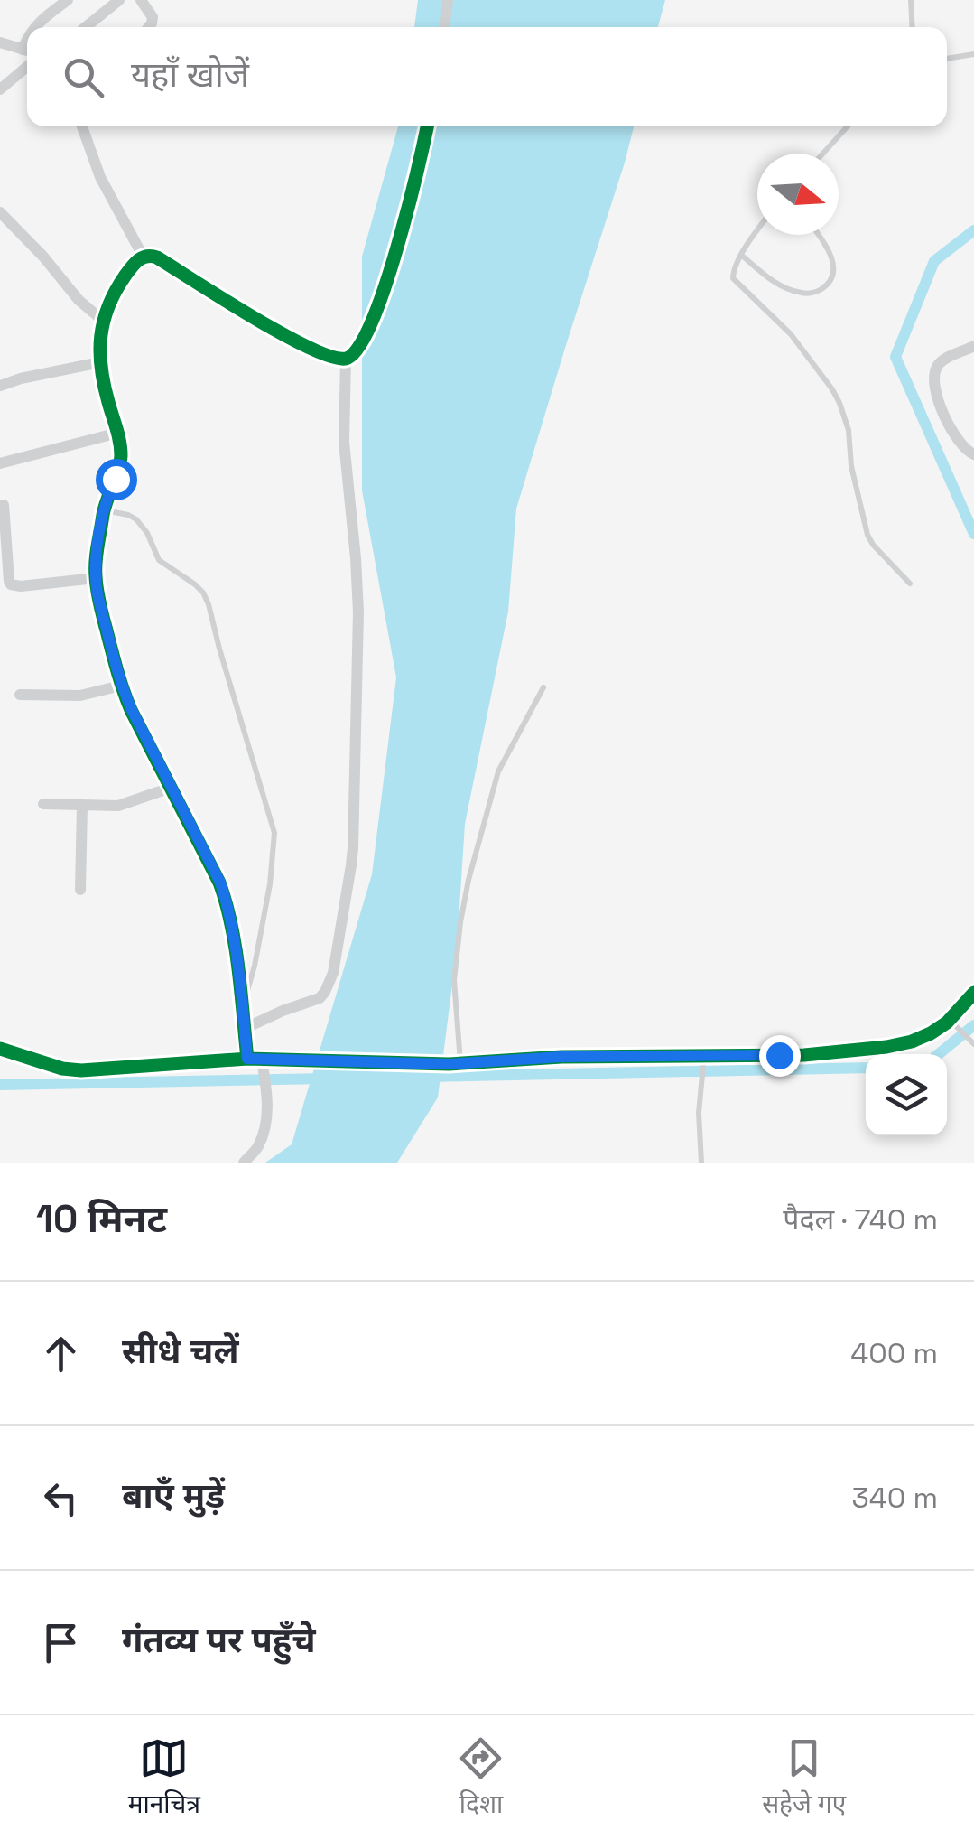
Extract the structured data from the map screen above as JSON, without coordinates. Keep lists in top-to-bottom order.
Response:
{
  "north": "right",
  "page": {
    "search": "यहाँ खोजें",
    "heading": ["10 मिनट", "पैदल · 740 m"],
    "list": [
      ["सीधे चलें", "400 m"],
      ["बाएँ मुड़ें", "340 m"],
      "गंतव्य पर पहुँचे"
    ],
    "nav": ["मानचित्र", "दिशा", "सहेजे गए"]
  }
}
